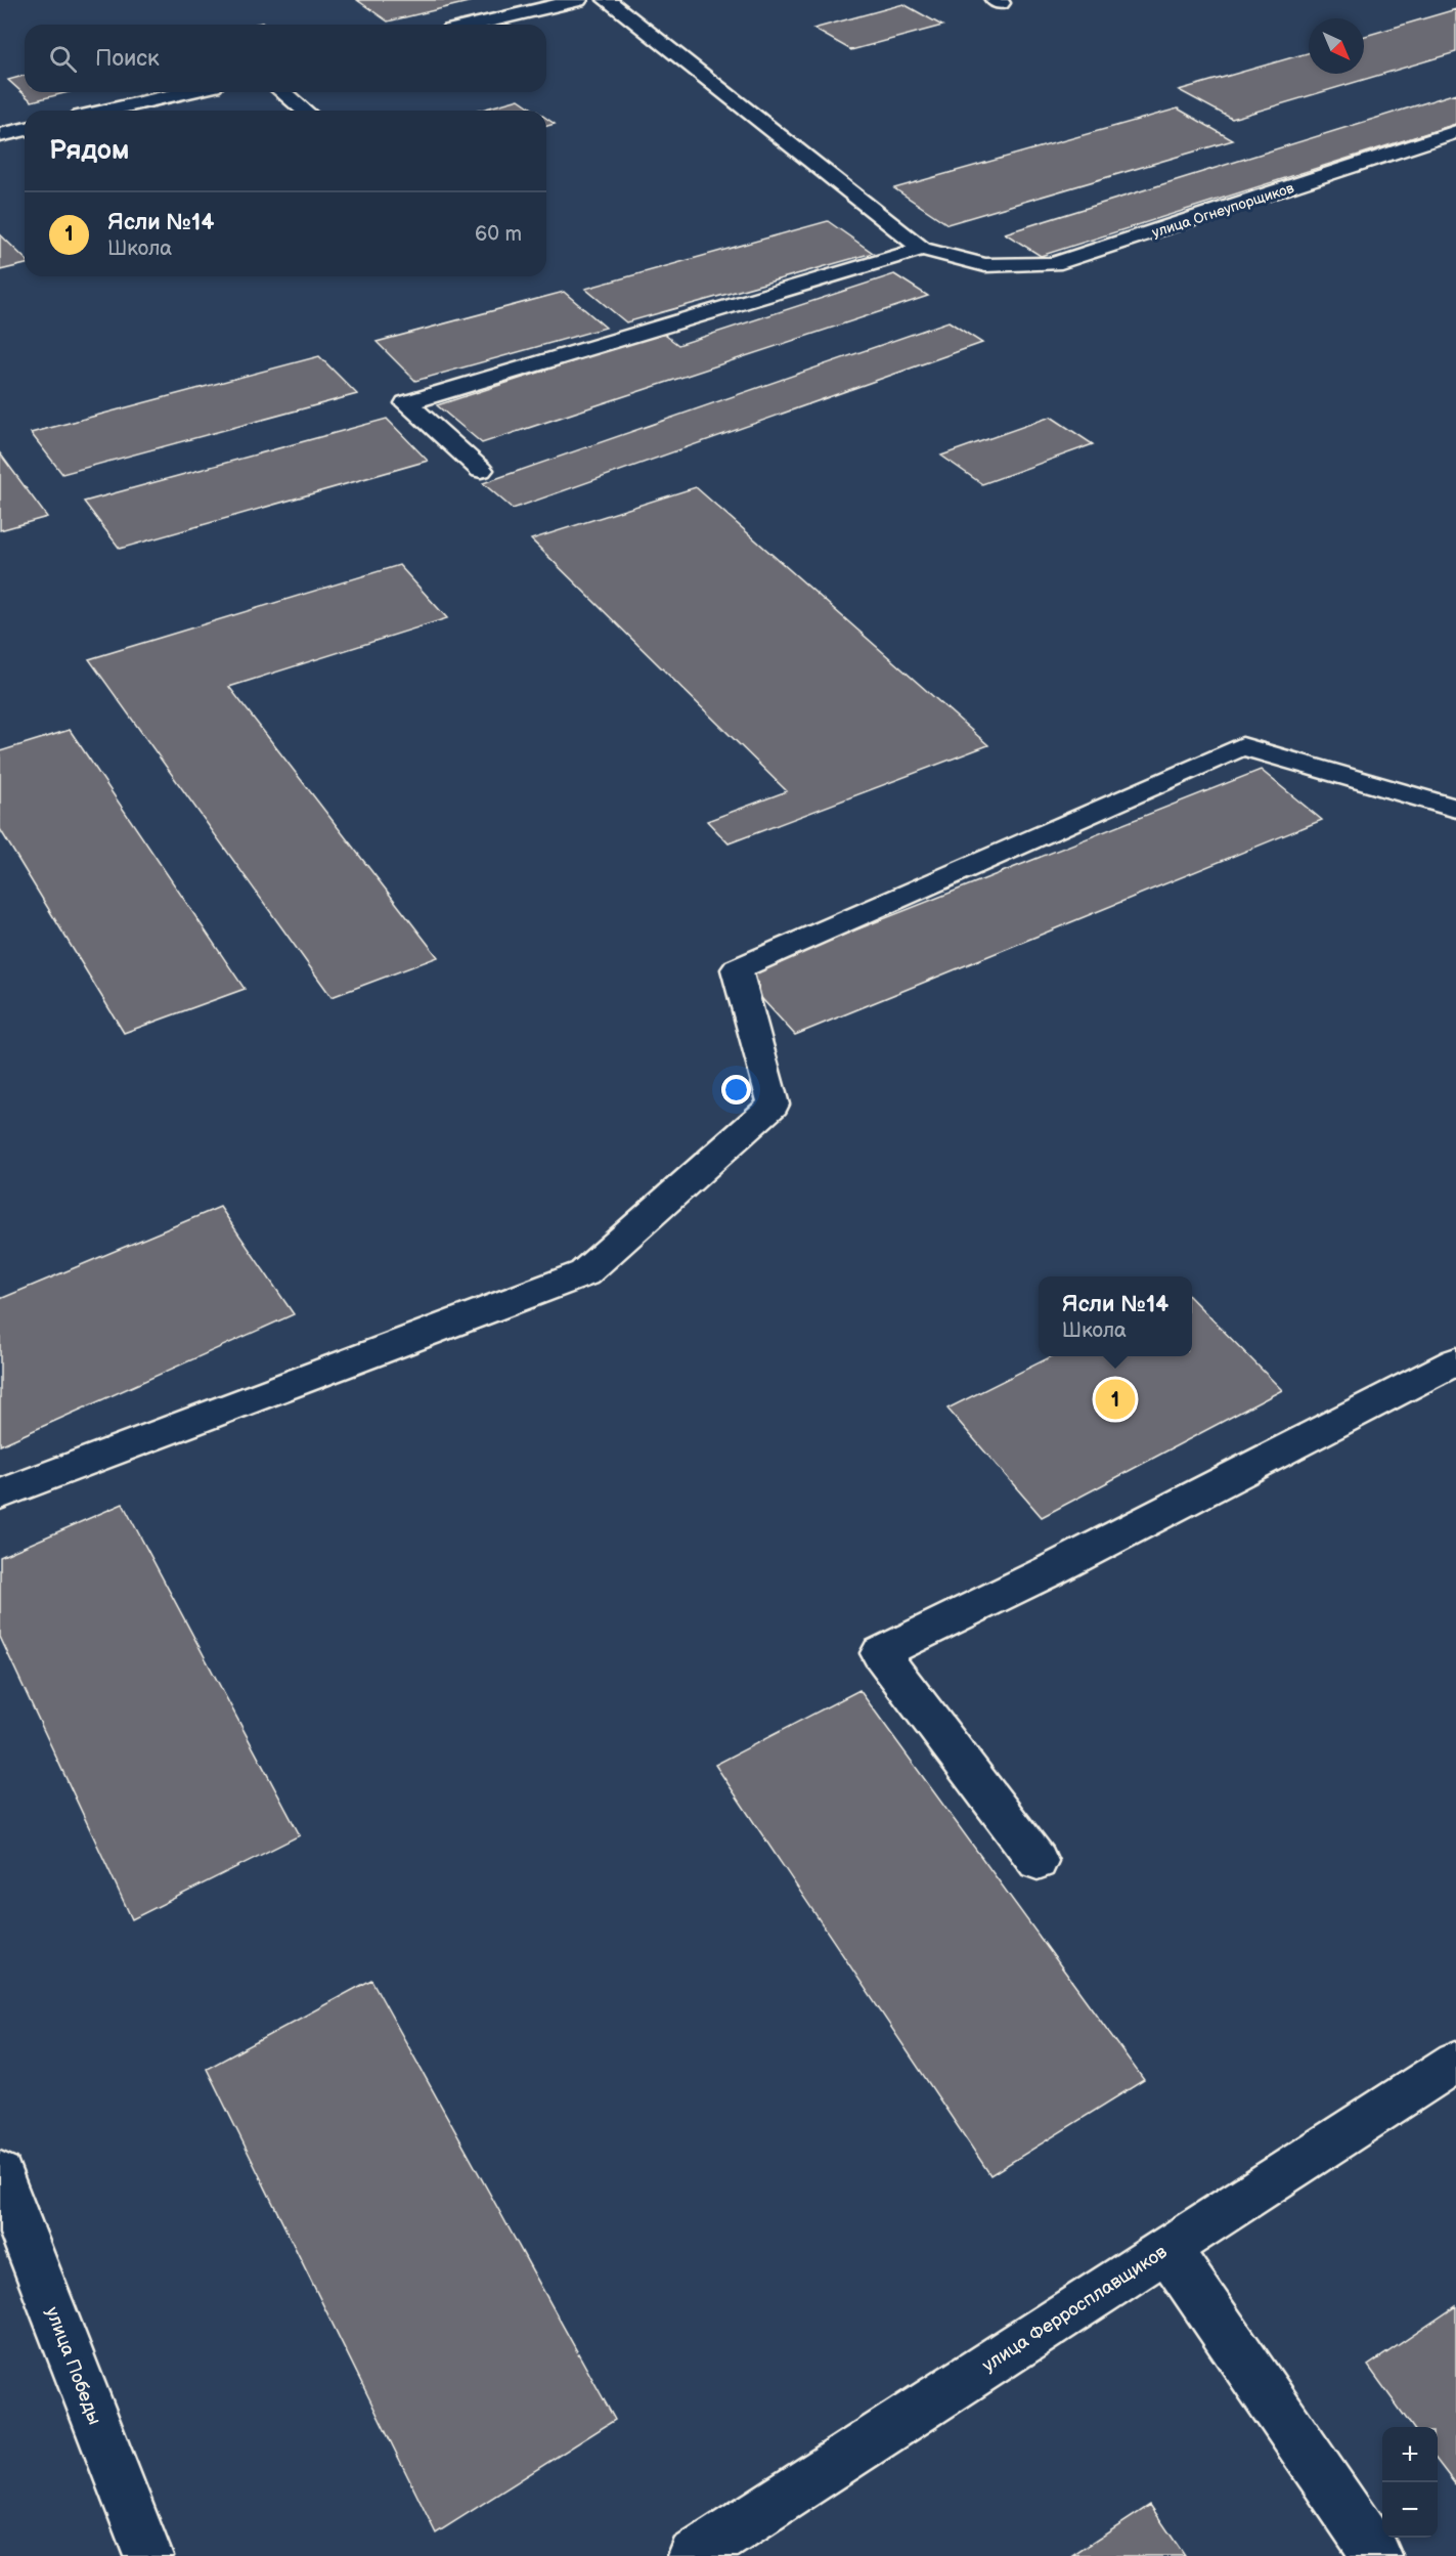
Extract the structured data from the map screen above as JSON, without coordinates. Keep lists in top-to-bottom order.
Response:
{
  "streets": {
    "street": ["улица Огнеупорщиков", "улица Ферросплавщиков", "улица Победы"]
  },
  "north": "bottom right",
  "page": {
    "search": "Поиск",
    "heading": "Рядом",
    "list": [
      {
        "mark": "1",
        "name": "Ясли №14",
        "note": "Школа",
        "value": "60 m"
      }
    ],
    "popup": ["Ясли №14", "Школа"],
    "pins": "1",
    "map_buttons": ["+", "−"]
  }
}
